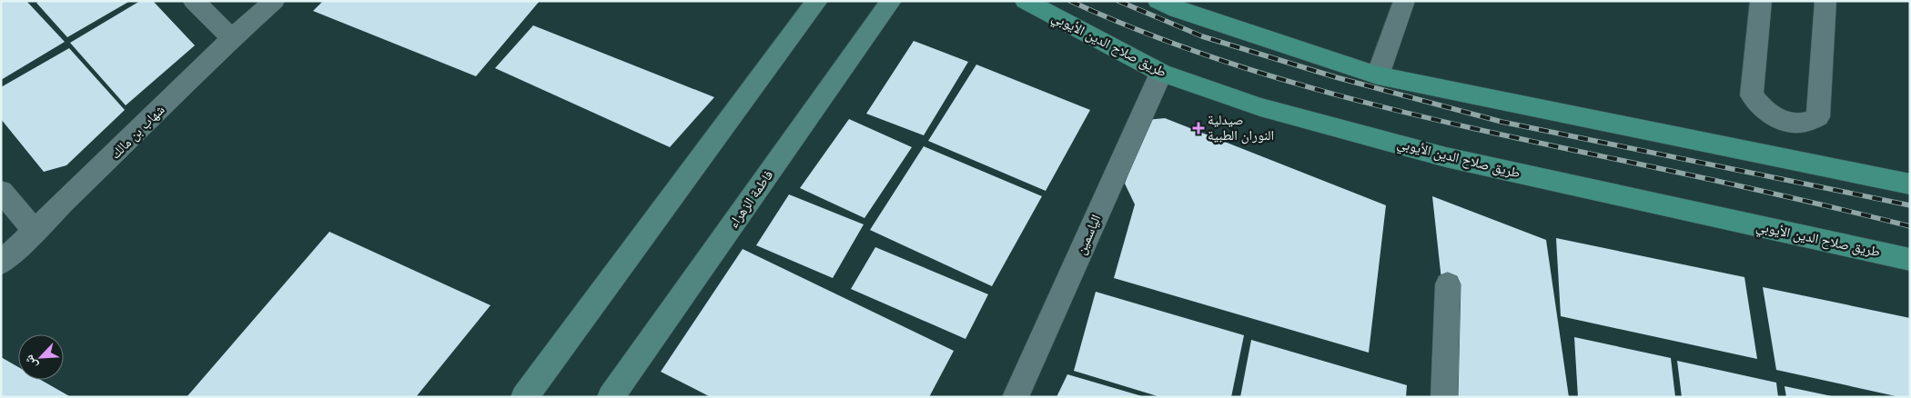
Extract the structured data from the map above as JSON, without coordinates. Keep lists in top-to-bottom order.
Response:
{
  "streets": {
    "main road": ["طريق صلاح الدين الأيوبي", "فاطمة الزهراء"],
    "street": ["شهاب بن مالك", "الياسمين"]
  },
  "crossings": [
    ["طريق صلاح الدين الأيوبي", "الياسمين"]
  ],
  "places": {
    "health": ["صيدلية النوران الطبية"]
  },
  "north": "bottom left"
}
